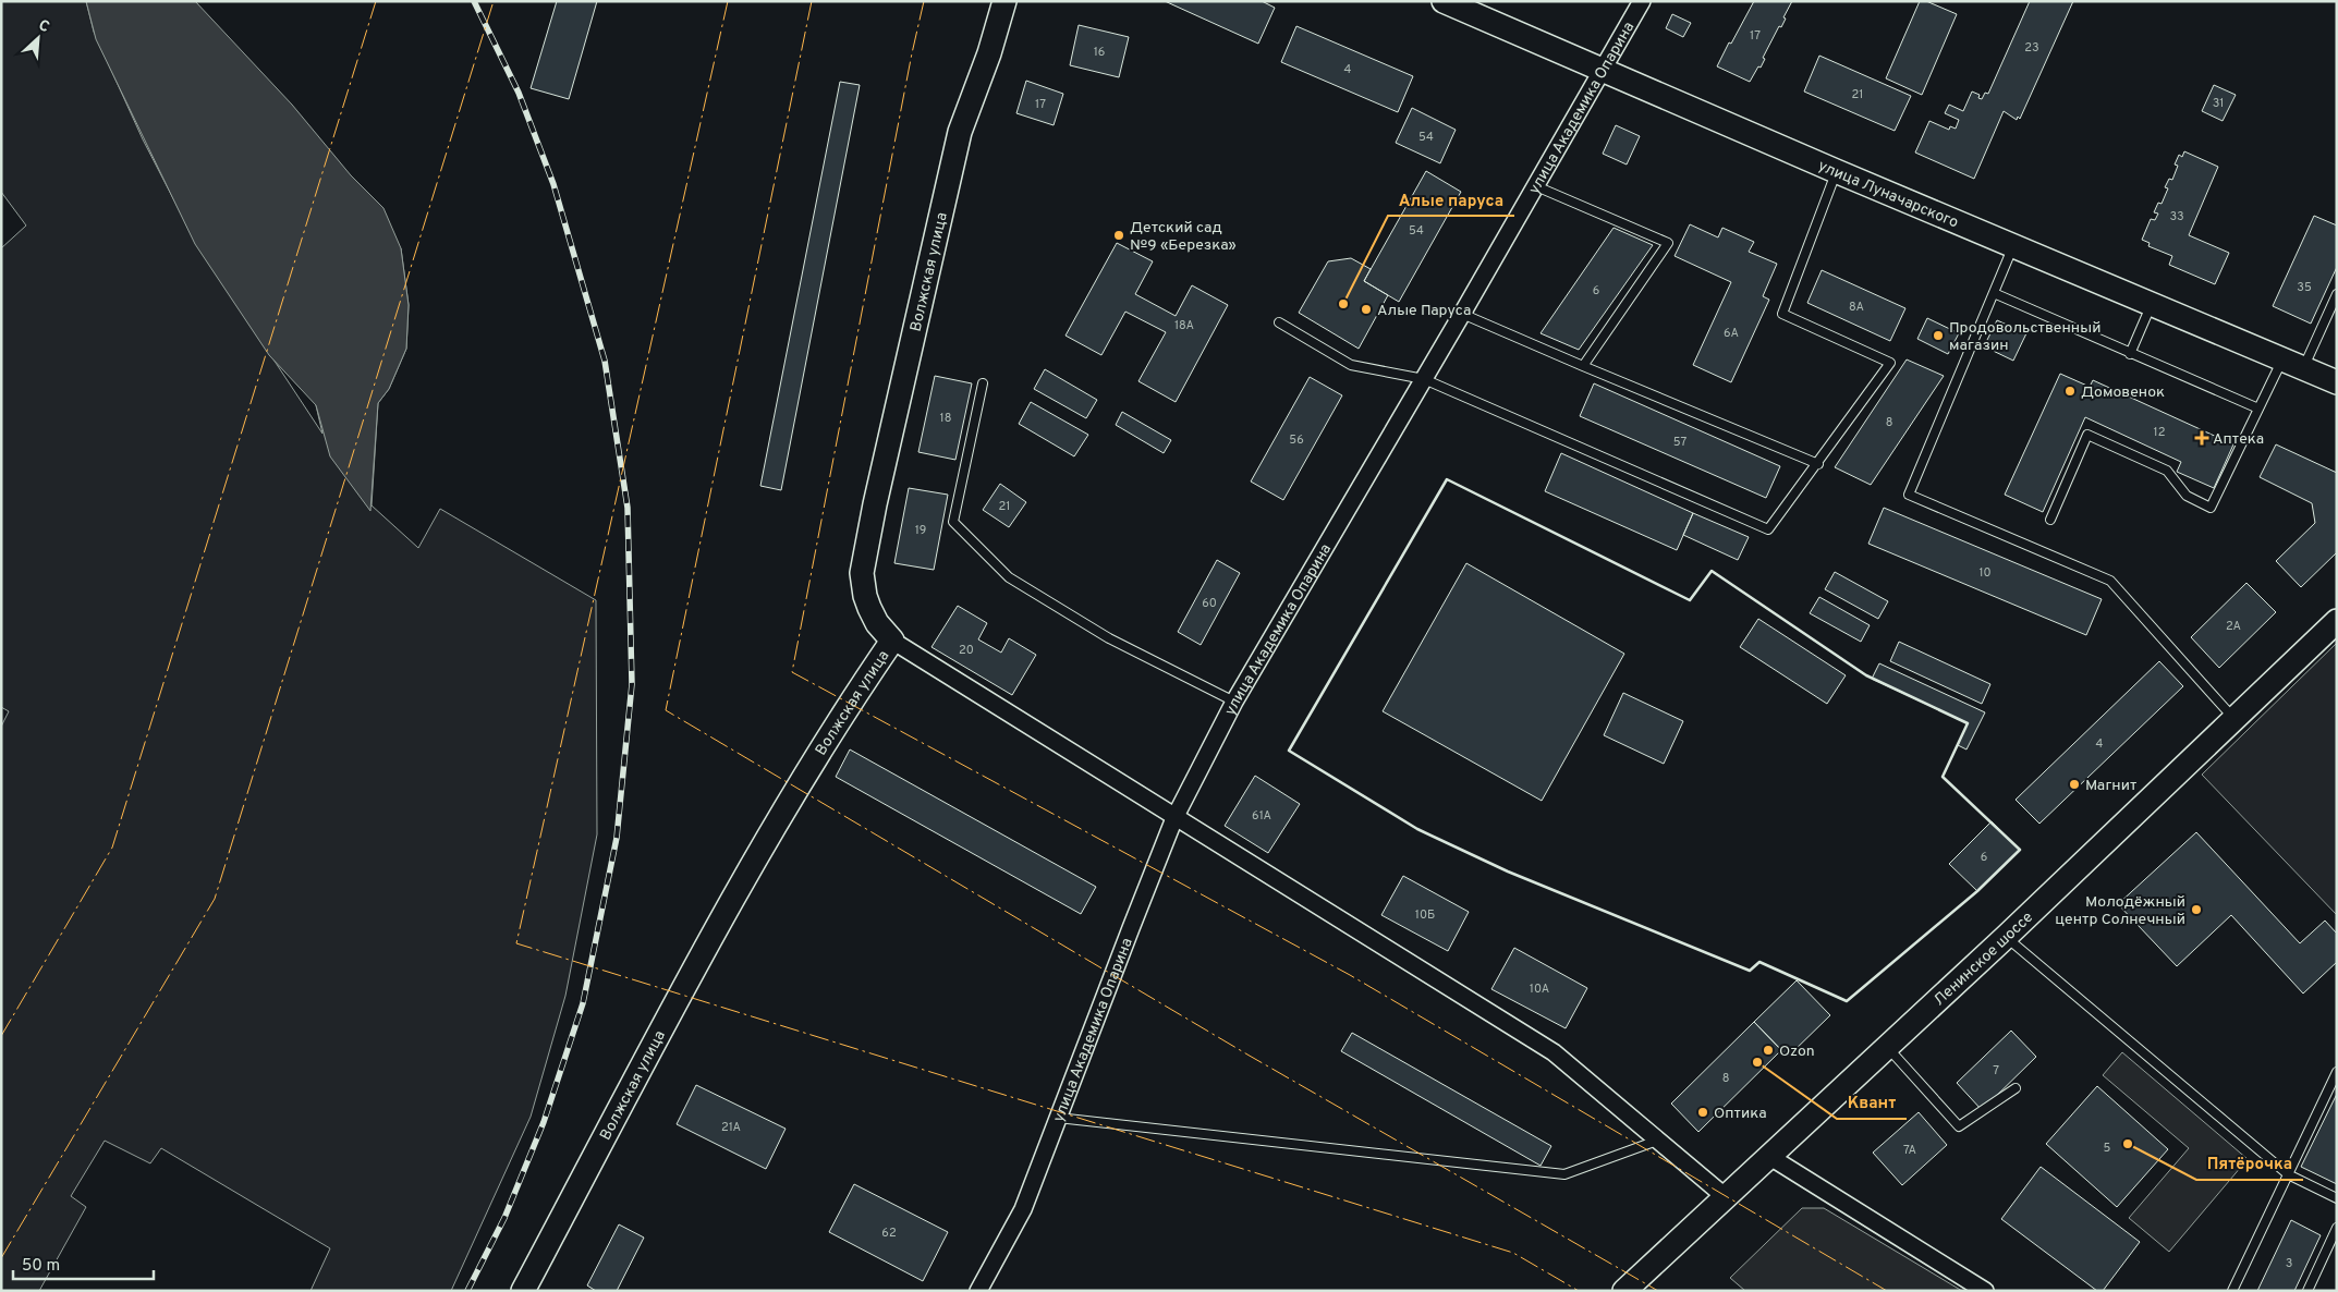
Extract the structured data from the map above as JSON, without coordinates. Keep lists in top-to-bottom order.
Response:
{
  "streets": {
    "street": [
      "улица Академика Опарина",
      "улица Луначарского",
      "Волжская улица",
      "Ленинское шоссе"
    ]
  },
  "crossings": [
    ["улица Академика Опарина", "улица Луначарского"]
  ],
  "places": {
    "other": [
      "Детский сад №9 «Березка»",
      "Алые паруса",
      "Алые Паруса",
      "Продовольственный магазин",
      "Домовенок",
      "Магнит",
      "Молодёжный центр Солнечный",
      "Ozon",
      "Квант",
      "Оптика",
      "Пятёрочка"
    ],
    "health": ["Аптека"]
  },
  "house_numbers": [
    "17",
    "23",
    "16",
    "4",
    "21",
    "31",
    "17",
    "54",
    "33",
    "54",
    "35",
    "6",
    "8А",
    "18А",
    "6А",
    "18",
    "8",
    "12",
    "56",
    "57",
    "21",
    "19",
    "10",
    "60",
    "2А",
    "20",
    "4",
    "61А",
    "6",
    "10Б",
    "10А",
    "7",
    "8",
    "21А",
    "5",
    "7А",
    "62",
    "3"
  ],
  "scale_bar": "50 m",
  "north": "top right"
}
